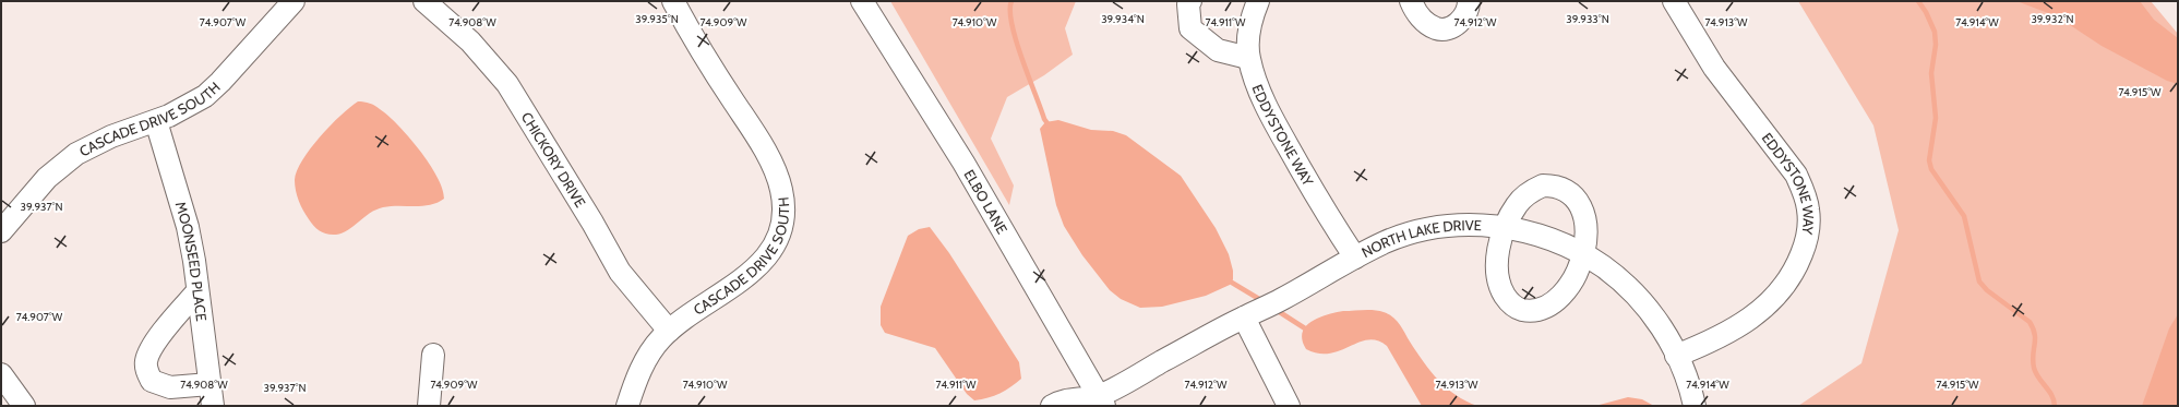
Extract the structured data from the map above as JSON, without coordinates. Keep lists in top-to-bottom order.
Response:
{
  "streets": {
    "street": [
      "CASCADE DRIVE SOUTH",
      "EDDYSTONE WAY",
      "CHICKORY DRIVE",
      "ELBO LANE",
      "NORTH LAKE DRIVE",
      "MOONSEED PLACE"
    ]
  },
  "crossings": [
    ["CASCADE DRIVE SOUTH", "CHICKORY DRIVE"],
    ["CASCADE DRIVE SOUTH", "MOONSEED PLACE"],
    ["EDDYSTONE WAY", "NORTH LAKE DRIVE"],
    ["ELBO LANE", "NORTH LAKE DRIVE"]
  ],
  "coordinates": [
    "39.935°N",
    "39.934°N",
    "39.933°N",
    "39.932°N",
    "74.907°W",
    "74.908°W",
    "74.909°W",
    "74.910°W",
    "74.911°W",
    "74.912°W",
    "74.913°W",
    "74.914°W",
    "74.915°W",
    "39.937°N"
  ]
}
